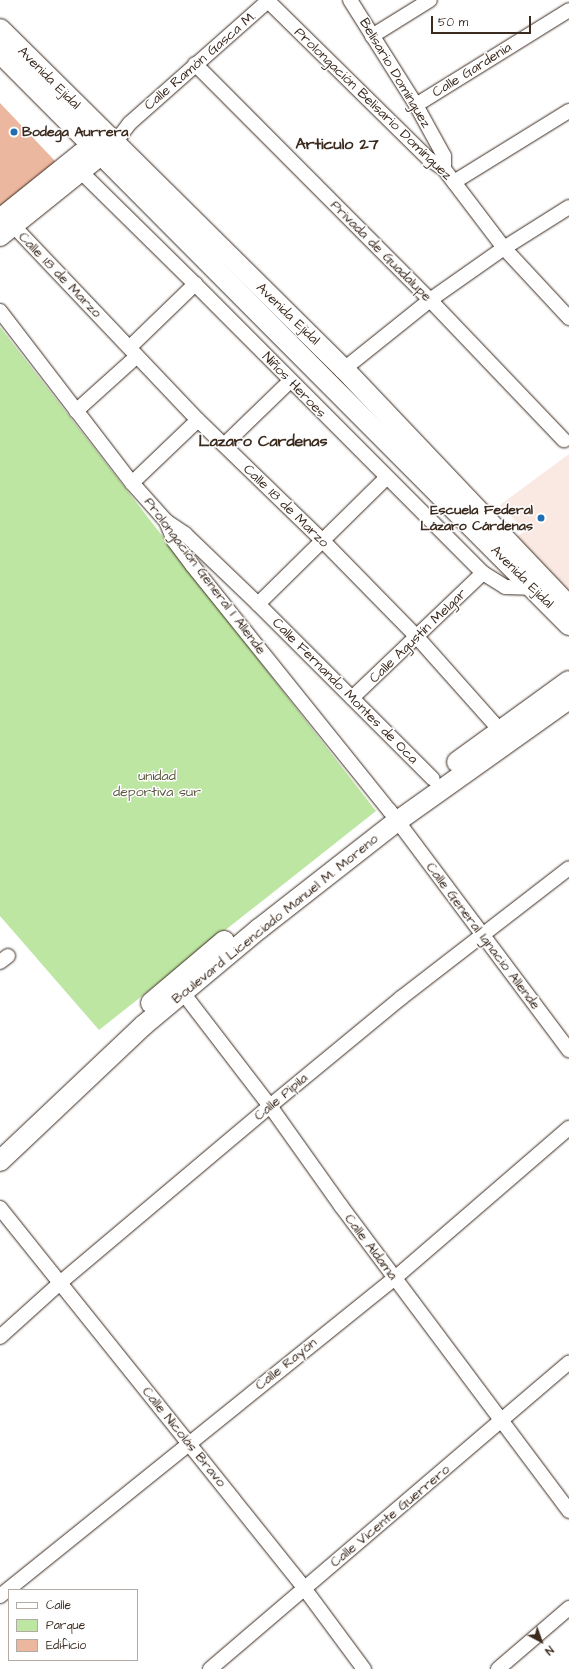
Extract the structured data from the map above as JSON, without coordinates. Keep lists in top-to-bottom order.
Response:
{
  "streets": {
    "main road": ["Calle Ramón Gasca M.", "Avenida Ejidal", "Boulevard Licenciado Manuel M. Moreno"],
    "street": [
      "Calle Gardenia",
      "Belisario Domínguez",
      "Prolongación Belisario Domínguez",
      "Privada de Guadalupe",
      "Calle 18 de Marzo",
      "Niños Heroes",
      "Prolongación General I Allende",
      "Calle Agustín Melgar",
      "Calle Fernando Montes de Oca",
      "Calle General Ignacio Allende",
      "Calle Pípila",
      "Calle Aldama",
      "Calle Rayón",
      "Calle Nicolás Bravo",
      "Calle Vicente Guerrero"
    ]
  },
  "crossings": [
    ["Calle Ramón Gasca M.", "Avenida Ejidal"],
    ["Calle Ramón Gasca M.", "Prolongación Belisario Domínguez"],
    ["Calle Ramón Gasca M.", "Privada de Guadalupe"],
    ["Calle Ramón Gasca M.", "Calle 18 de Marzo"],
    ["Calle Ramón Gasca M.", "Niños Heroes"],
    ["Calle Gardenia", "Belisario Domínguez"],
    ["Belisario Domínguez", "Prolongación Belisario Domínguez"],
    ["Avenida Ejidal", "Niños Heroes"],
    ["Calle 18 de Marzo", "Calle Agustín Melgar"],
    ["Calle 18 de Marzo", "Boulevard Licenciado Manuel M. Moreno"],
    ["Niños Heroes", "Calle Agustín Melgar"],
    ["Prolongación General I Allende", "Calle Fernando Montes de Oca"],
    ["Prolongación General I Allende", "Boulevard Licenciado Manuel M. Moreno"],
    ["Prolongación General I Allende", "Calle General Ignacio Allende"],
    ["Calle Agustín Melgar", "Calle Fernando Montes de Oca"],
    ["Calle Fernando Montes de Oca", "Boulevard Licenciado Manuel M. Moreno"],
    ["Boulevard Licenciado Manuel M. Moreno", "Calle General Ignacio Allende"],
    ["Boulevard Licenciado Manuel M. Moreno", "Calle Aldama"],
    ["Calle General Ignacio Allende", "Calle Pípila"],
    ["Calle Pípila", "Calle Aldama"],
    ["Calle Pípila", "Calle Nicolás Bravo"],
    ["Calle Aldama", "Calle Rayón"],
    ["Calle Aldama", "Calle Vicente Guerrero"],
    ["Calle Rayón", "Calle Nicolás Bravo"],
    ["Calle Nicolás Bravo", "Calle Vicente Guerrero"]
  ],
  "districts": ["Articulo 27", "Lazaro Cardenas"],
  "parks": ["unidad deportiva sur"],
  "places": ["Bodega Aurrera", "Escuela Federal Lázaro Cárdenas"],
  "legend": ["Calle", "Parque", "Edificio"],
  "scale_bar": "50 m",
  "north": "bottom right"
}
